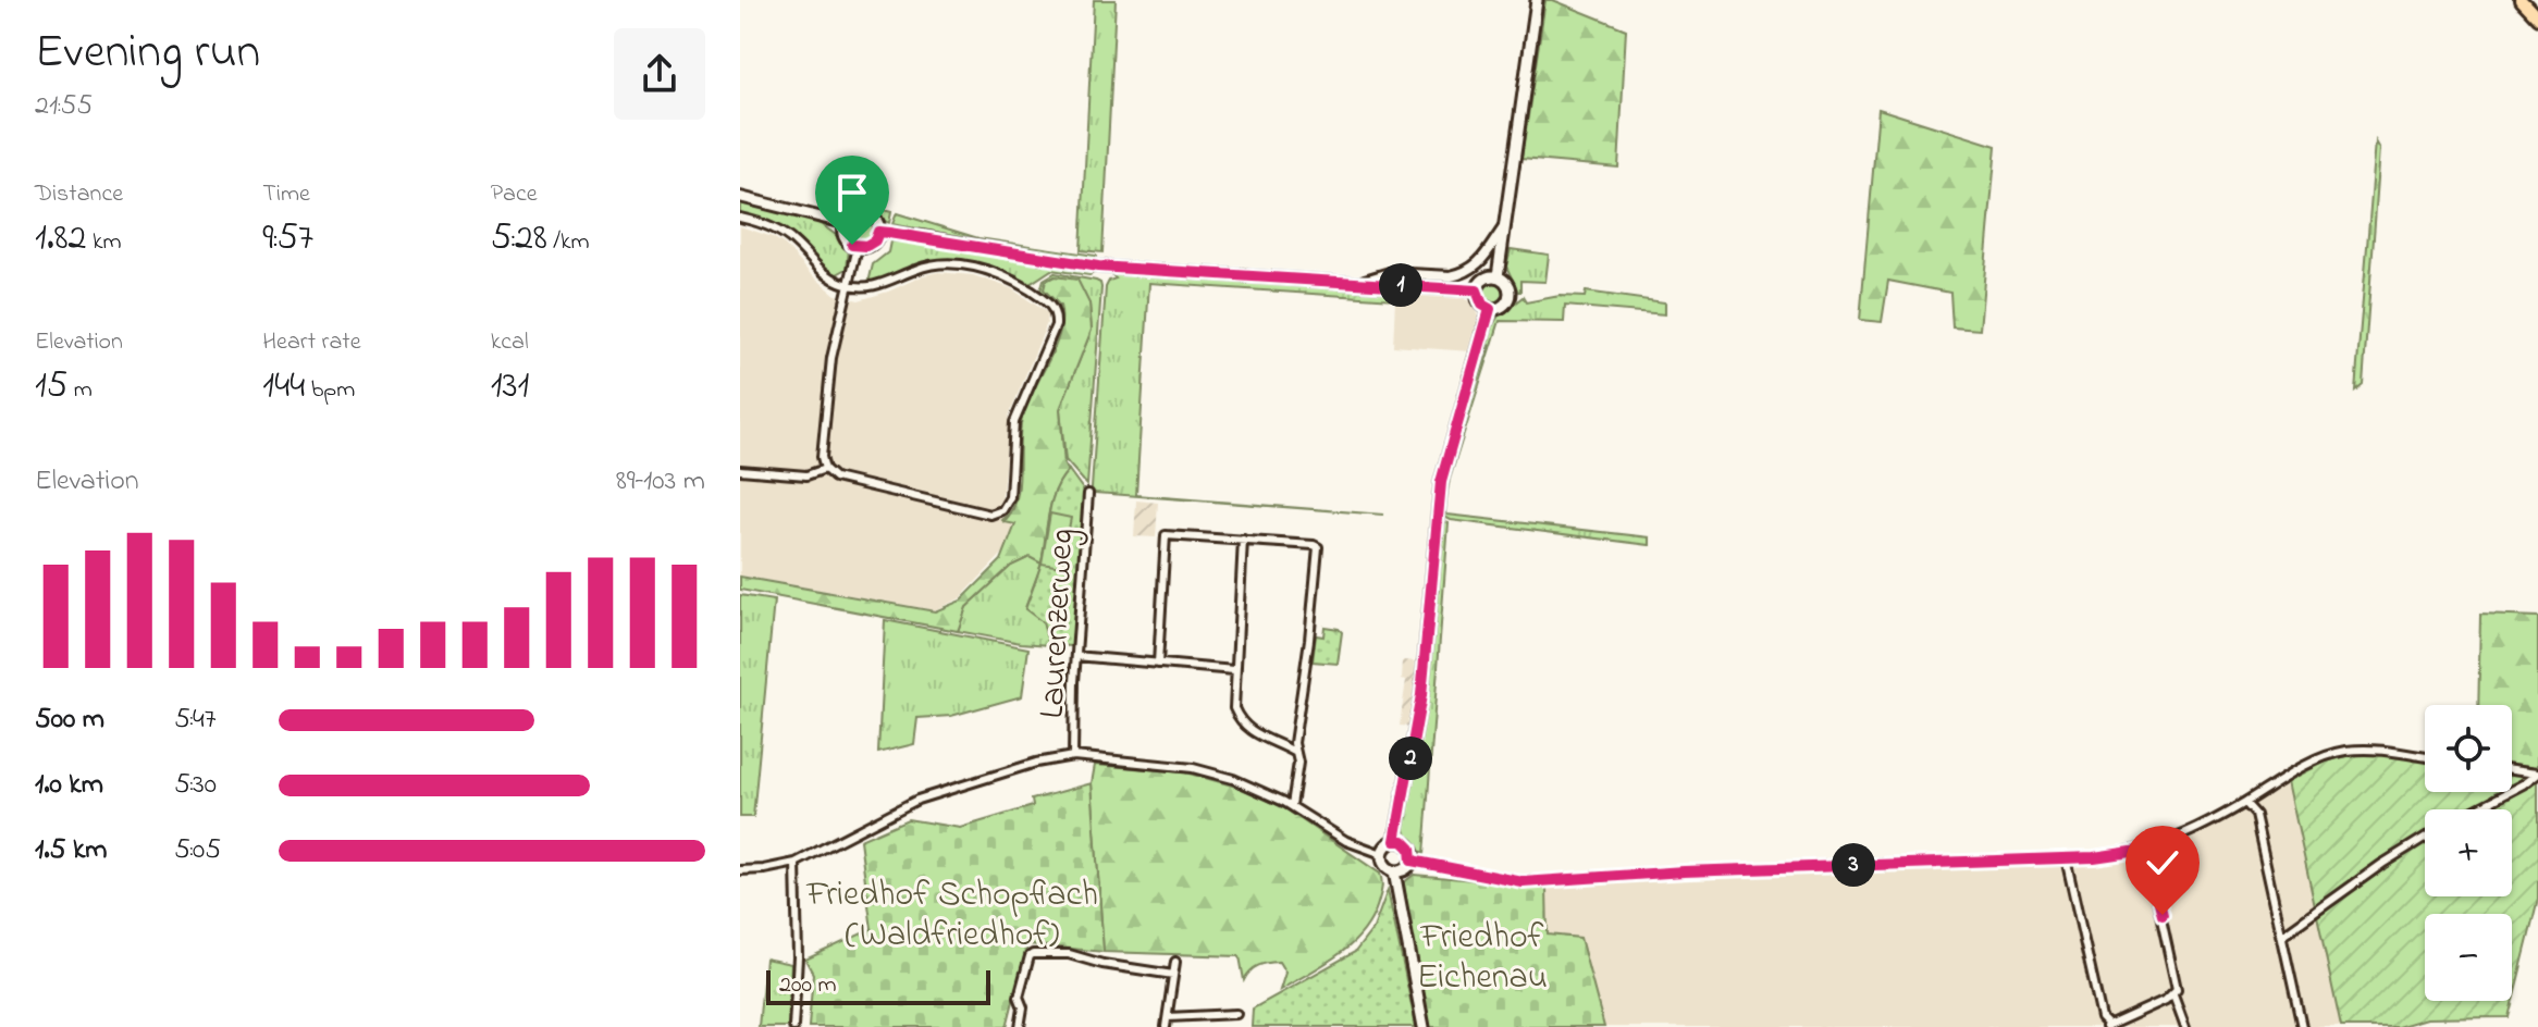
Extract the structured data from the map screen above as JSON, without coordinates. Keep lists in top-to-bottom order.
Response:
{
  "streets": {
    "street": ["Laurenzerweg"]
  },
  "parks": ["Friedhof Schopflach (Waldfriedhof)", "Friedhof Eichenau"],
  "scale_bar": "200 m",
  "page": {
    "heading": ["Evening run", "21:55"],
    "stats": [
      ["Distance", "1.82 km"],
      ["Time", "9:57"],
      ["Pace", "5:28 /km"],
      ["Elevation", "15 m"],
      ["Heart rate", "144 bpm"],
      ["kcal", "131"]
    ],
    "pins": ["1", "2", "3"],
    "chart": ["Elevation", "89–103 m"],
    "list": [
      {
        "name": "500 m",
        "note": "5:47"
      },
      {
        "name": "1.0 km",
        "note": "5:30"
      },
      {
        "name": "1.5 km",
        "note": "5:05"
      }
    ],
    "map_buttons": ["+", "−"],
    "scale": "200 m"
  }
}
